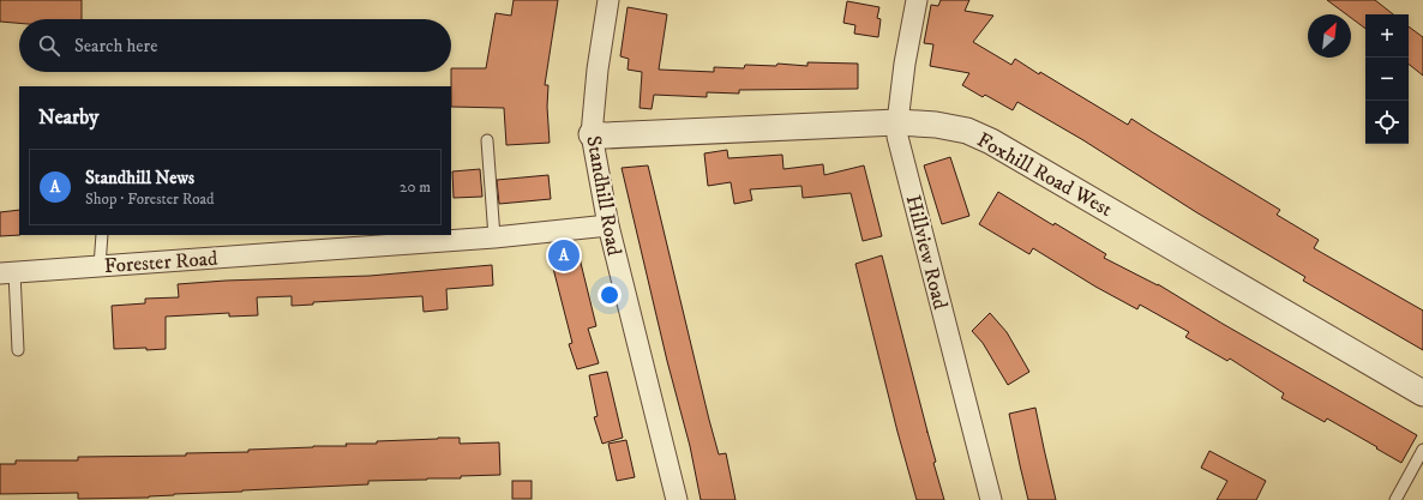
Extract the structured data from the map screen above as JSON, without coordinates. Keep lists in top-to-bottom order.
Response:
{
  "streets": {
    "street": [
      "Foxhill Road West",
      "Standhill Road",
      "Hillview Road",
      "Forester Road"
    ]
  },
  "crossings": [
    ["Foxhill Road West", "Standhill Road"],
    ["Foxhill Road West", "Hillview Road"],
    ["Standhill Road", "Forester Road"]
  ],
  "north": "top right",
  "page": {
    "map_buttons": ["+", "−"],
    "search": "Search here",
    "heading": "Nearby",
    "list": [
      {
        "mark": "A",
        "name": "Standhill News",
        "note": "Shop · Forester Road",
        "value": "20 m"
      }
    ],
    "pins": "A"
  }
}
